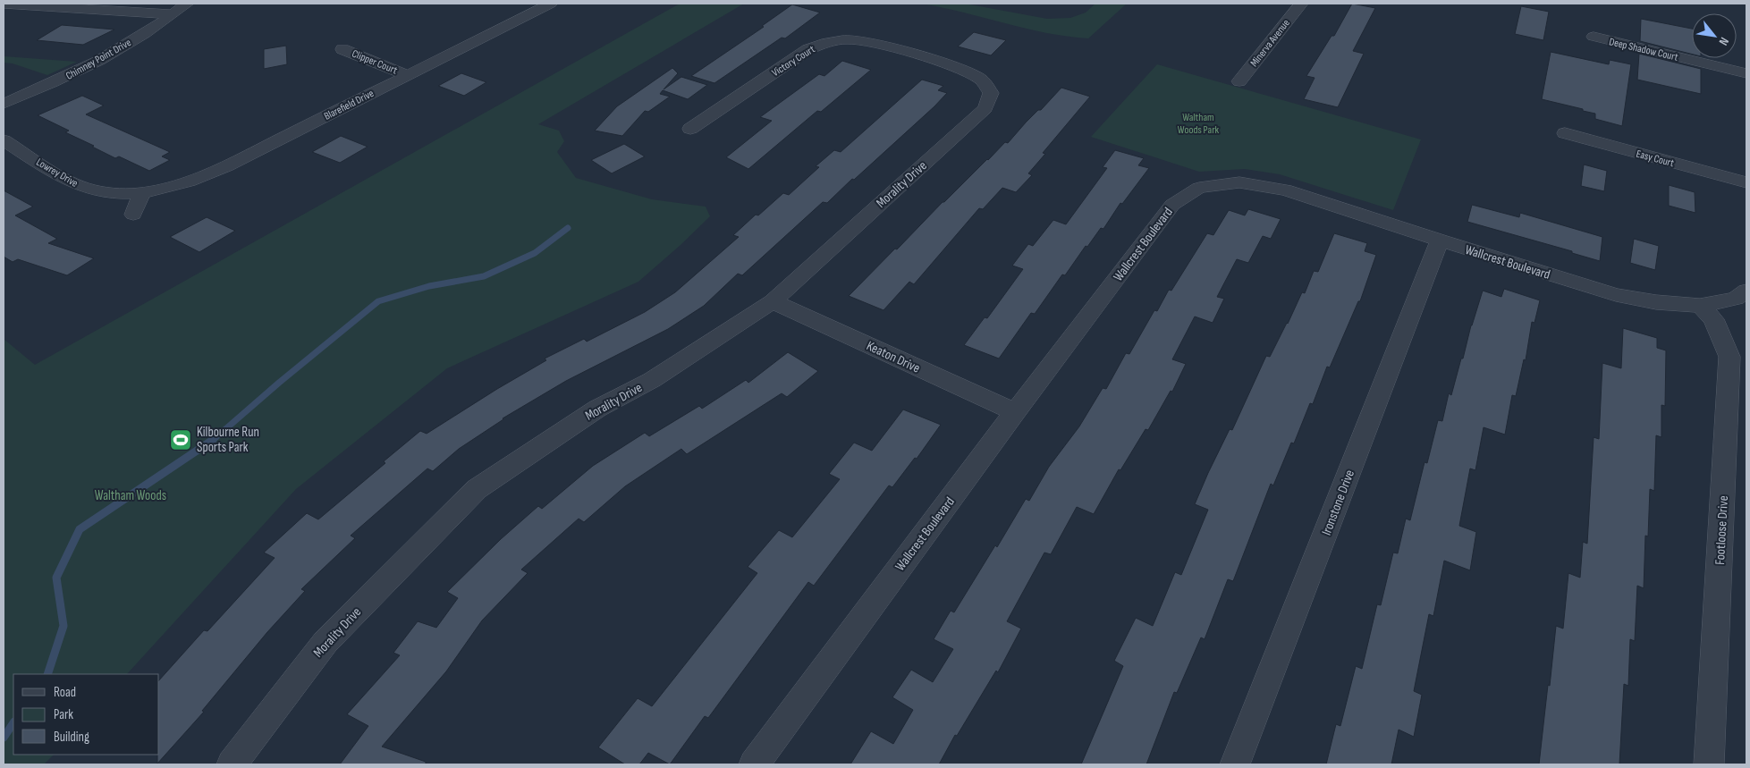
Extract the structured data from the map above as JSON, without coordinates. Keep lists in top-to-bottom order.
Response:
{
  "streets": {
    "street": [
      "Minerva Avenue",
      "Deep Shadow Court",
      "Chimney Point Drive",
      "Victory Court",
      "Clipper Court",
      "Blarefield Drive",
      "Easy Court",
      "Lowrey Drive",
      "Morality Drive",
      "Wallcrest Boulevard",
      "Keaton Drive",
      "Ironstone Drive",
      "Footloose Drive"
    ]
  },
  "crossings": [
    ["Victory Court", "Morality Drive"],
    ["Clipper Court", "Blarefield Drive"],
    ["Blarefield Drive", "Lowrey Drive"],
    ["Morality Drive", "Keaton Drive"],
    ["Wallcrest Boulevard", "Keaton Drive"],
    ["Wallcrest Boulevard", "Ironstone Drive"],
    ["Wallcrest Boulevard", "Footloose Drive"]
  ],
  "parks": ["Waltham Woods Park", "Waltham Woods"],
  "places": {
    "sports": ["Kilbourne Run Sports Park"]
  },
  "legend": ["Road", "Park", "Building"],
  "north": "bottom right"
}
